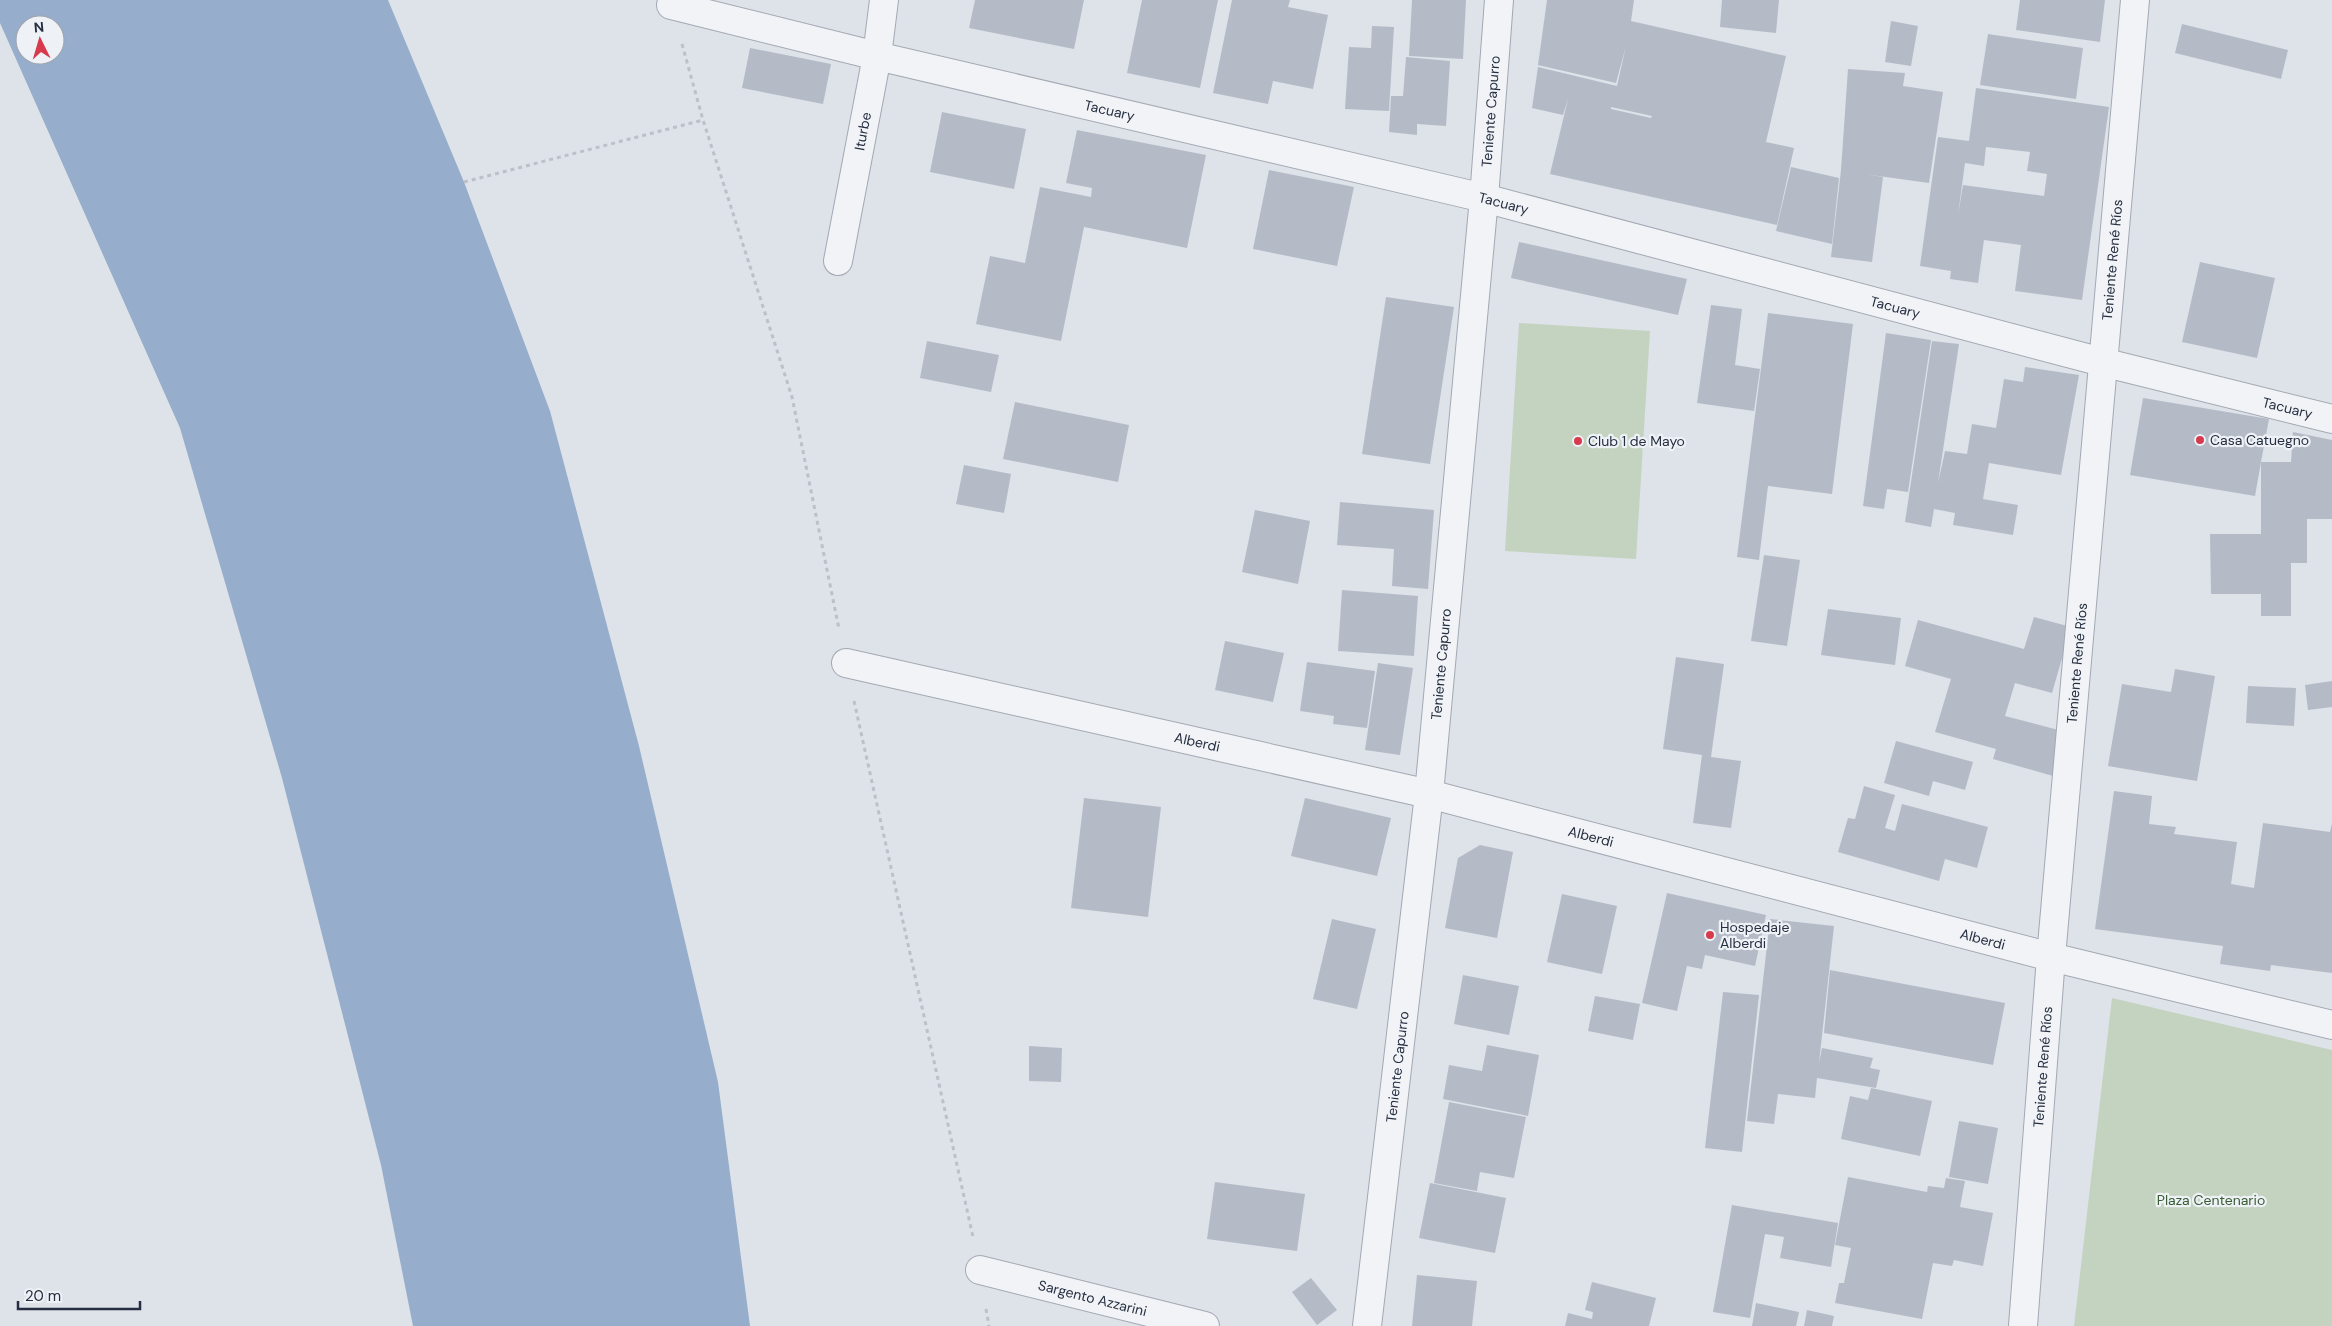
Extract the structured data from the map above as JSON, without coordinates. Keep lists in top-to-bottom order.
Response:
{
  "streets": {
    "street": [
      "Tacuary",
      "Teniente Capurro",
      "Iturbe",
      "Teniente René Ríos",
      "Alberdi",
      "Sargento Azzarini"
    ]
  },
  "crossings": [
    ["Tacuary", "Teniente Capurro"],
    ["Tacuary", "Iturbe"],
    ["Tacuary", "Teniente René Ríos"],
    ["Teniente Capurro", "Alberdi"],
    ["Teniente René Ríos", "Alberdi"]
  ],
  "parks": ["Plaza Centenario"],
  "places": ["Casa Catuegno", "Club 1 de Mayo", "Hospedaje Alberdi"],
  "scale_bar": "20 m",
  "north": "top"
}
